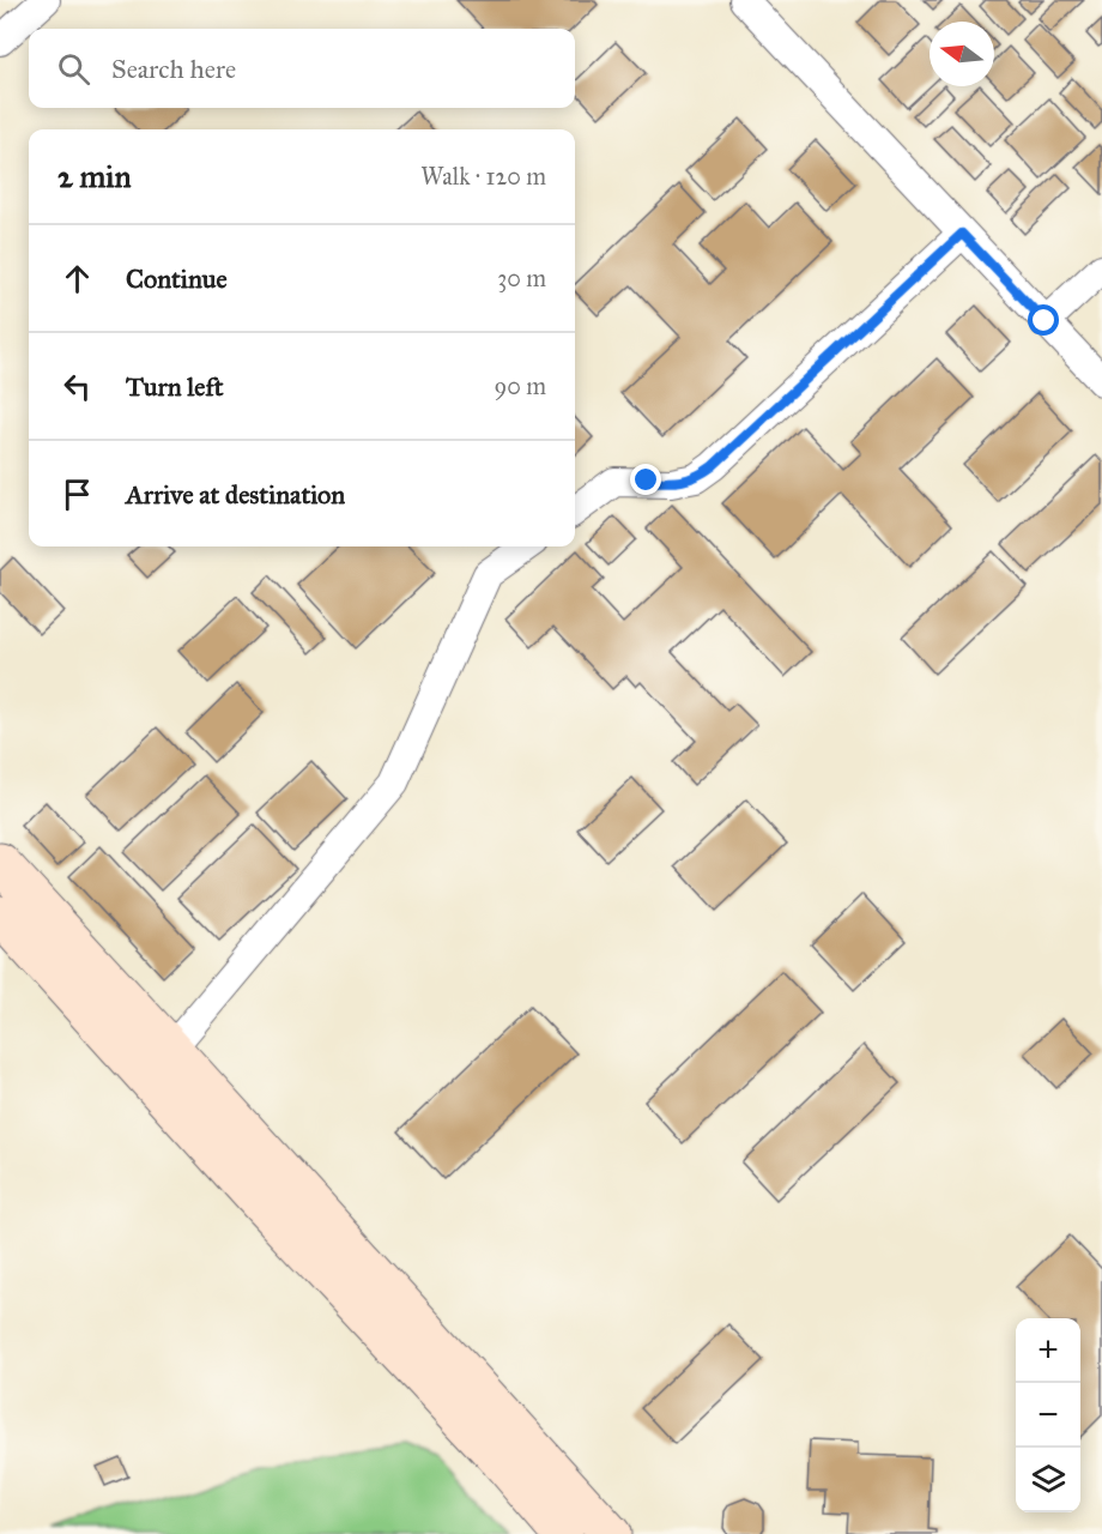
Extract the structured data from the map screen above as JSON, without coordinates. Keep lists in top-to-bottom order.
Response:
{
  "north": "left",
  "page": {
    "search": "Search here",
    "heading": ["2 min", "Walk · 120 m"],
    "list": [
      ["Continue", "30 m"],
      ["Turn left", "90 m"],
      "Arrive at destination"
    ],
    "map_buttons": ["+", "−"]
  }
}
